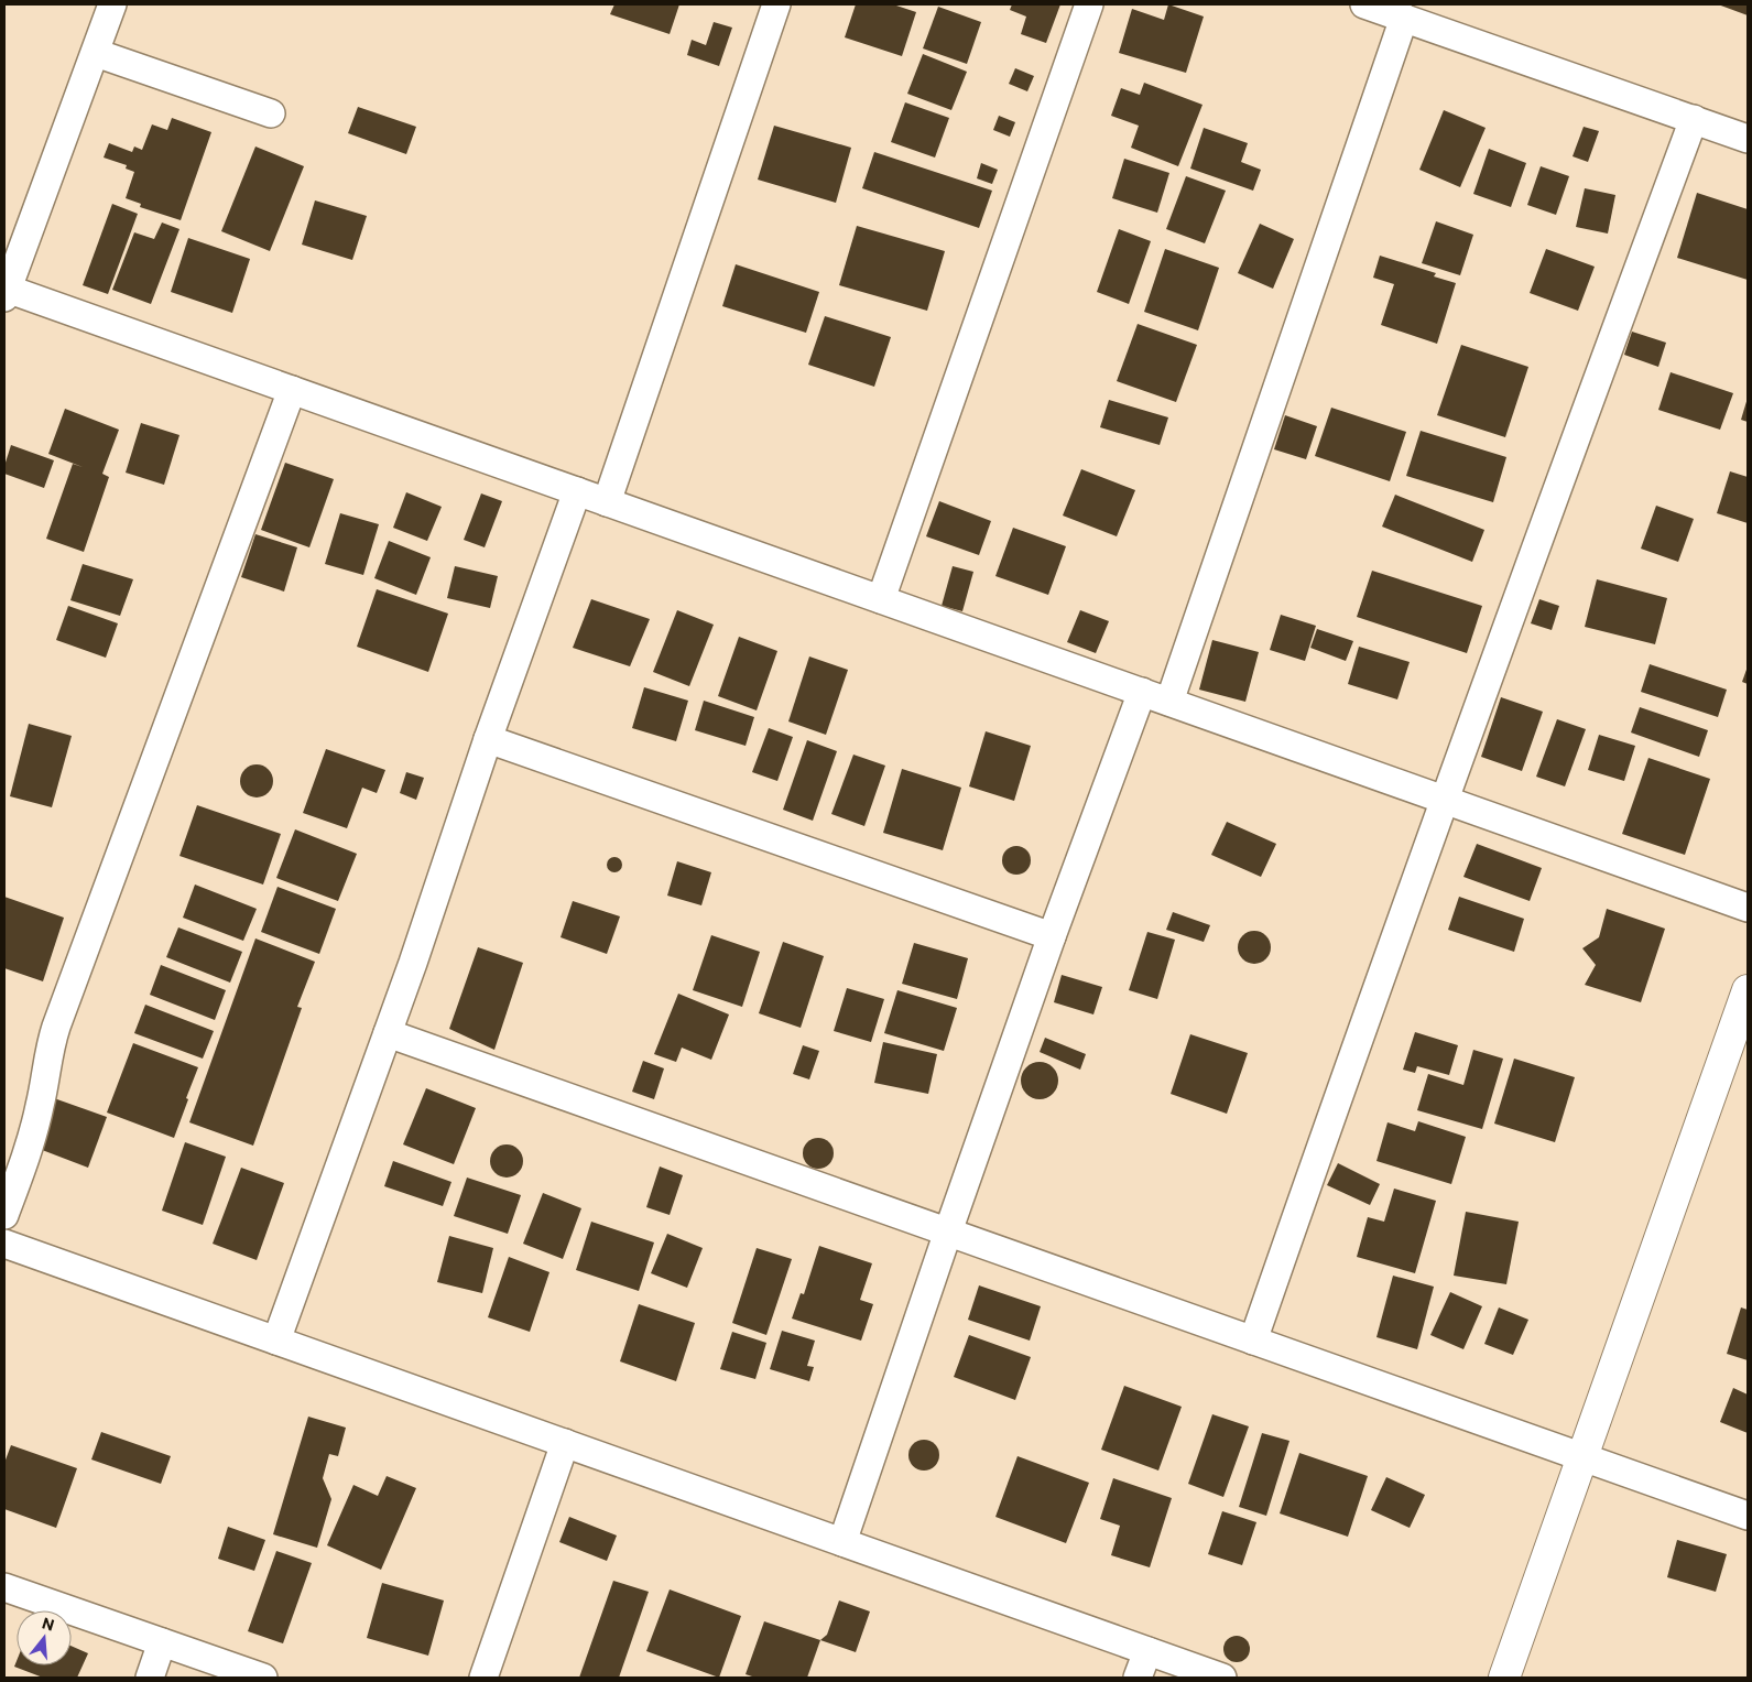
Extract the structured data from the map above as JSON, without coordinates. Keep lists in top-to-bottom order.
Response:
{
  "north": "top"
}
